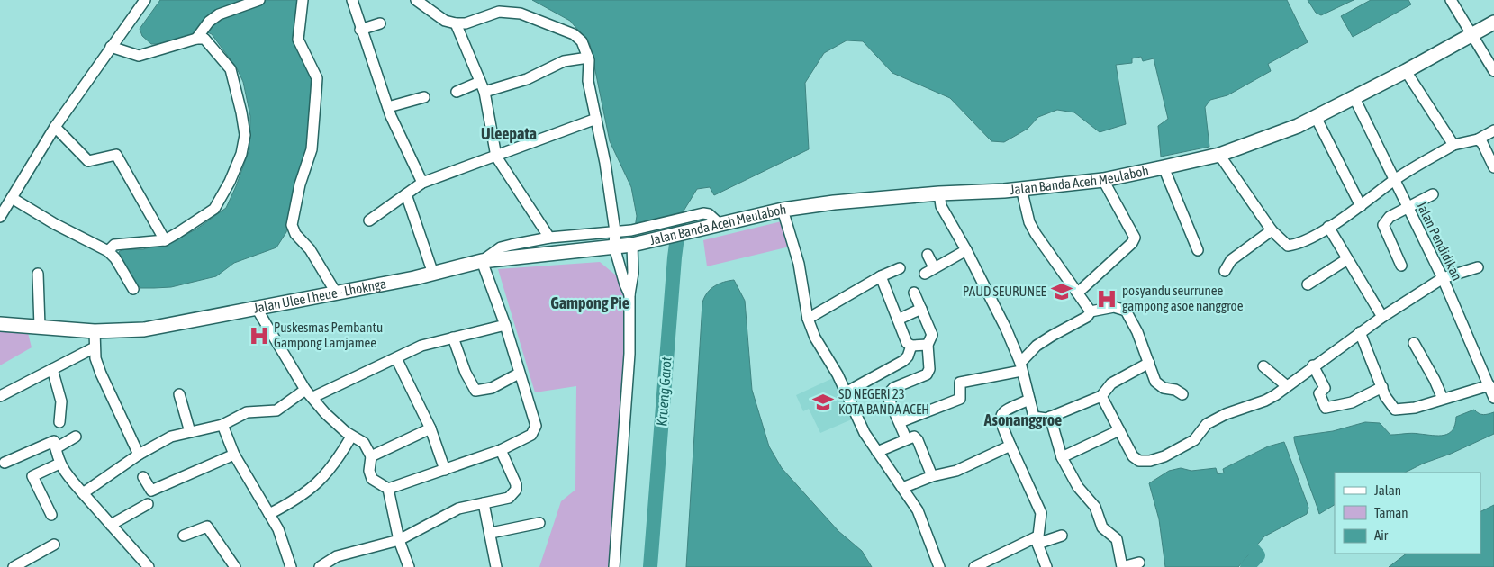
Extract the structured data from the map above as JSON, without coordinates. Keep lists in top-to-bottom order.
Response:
{
  "streets": {
    "highway": ["Jalan Banda Aceh Meulaboh", "Jalan Ulee Lheue - Lhoknga"],
    "street": ["Jalan Pendidikan"]
  },
  "crossings": [
    ["Jalan Banda Aceh Meulaboh", "Jalan Pendidikan"],
    ["Jalan Banda Aceh Meulaboh", "Jalan Ulee Lheue - Lhoknga"]
  ],
  "districts": ["Uleepata", "Gampong Pie", "Asonanggroe"],
  "water": ["Krueng Garot"],
  "places": {
    "school or university": ["PAUD SEURUNEE", "SD NEGERI 23 KOTA BANDA ACEH"],
    "hospital": ["posyandu seurrunee gampong asoe nanggroe", "Puskesmas Pembantu Gampong Lamjamee"]
  },
  "legend": ["Jalan", "Taman", "Air"]
}
